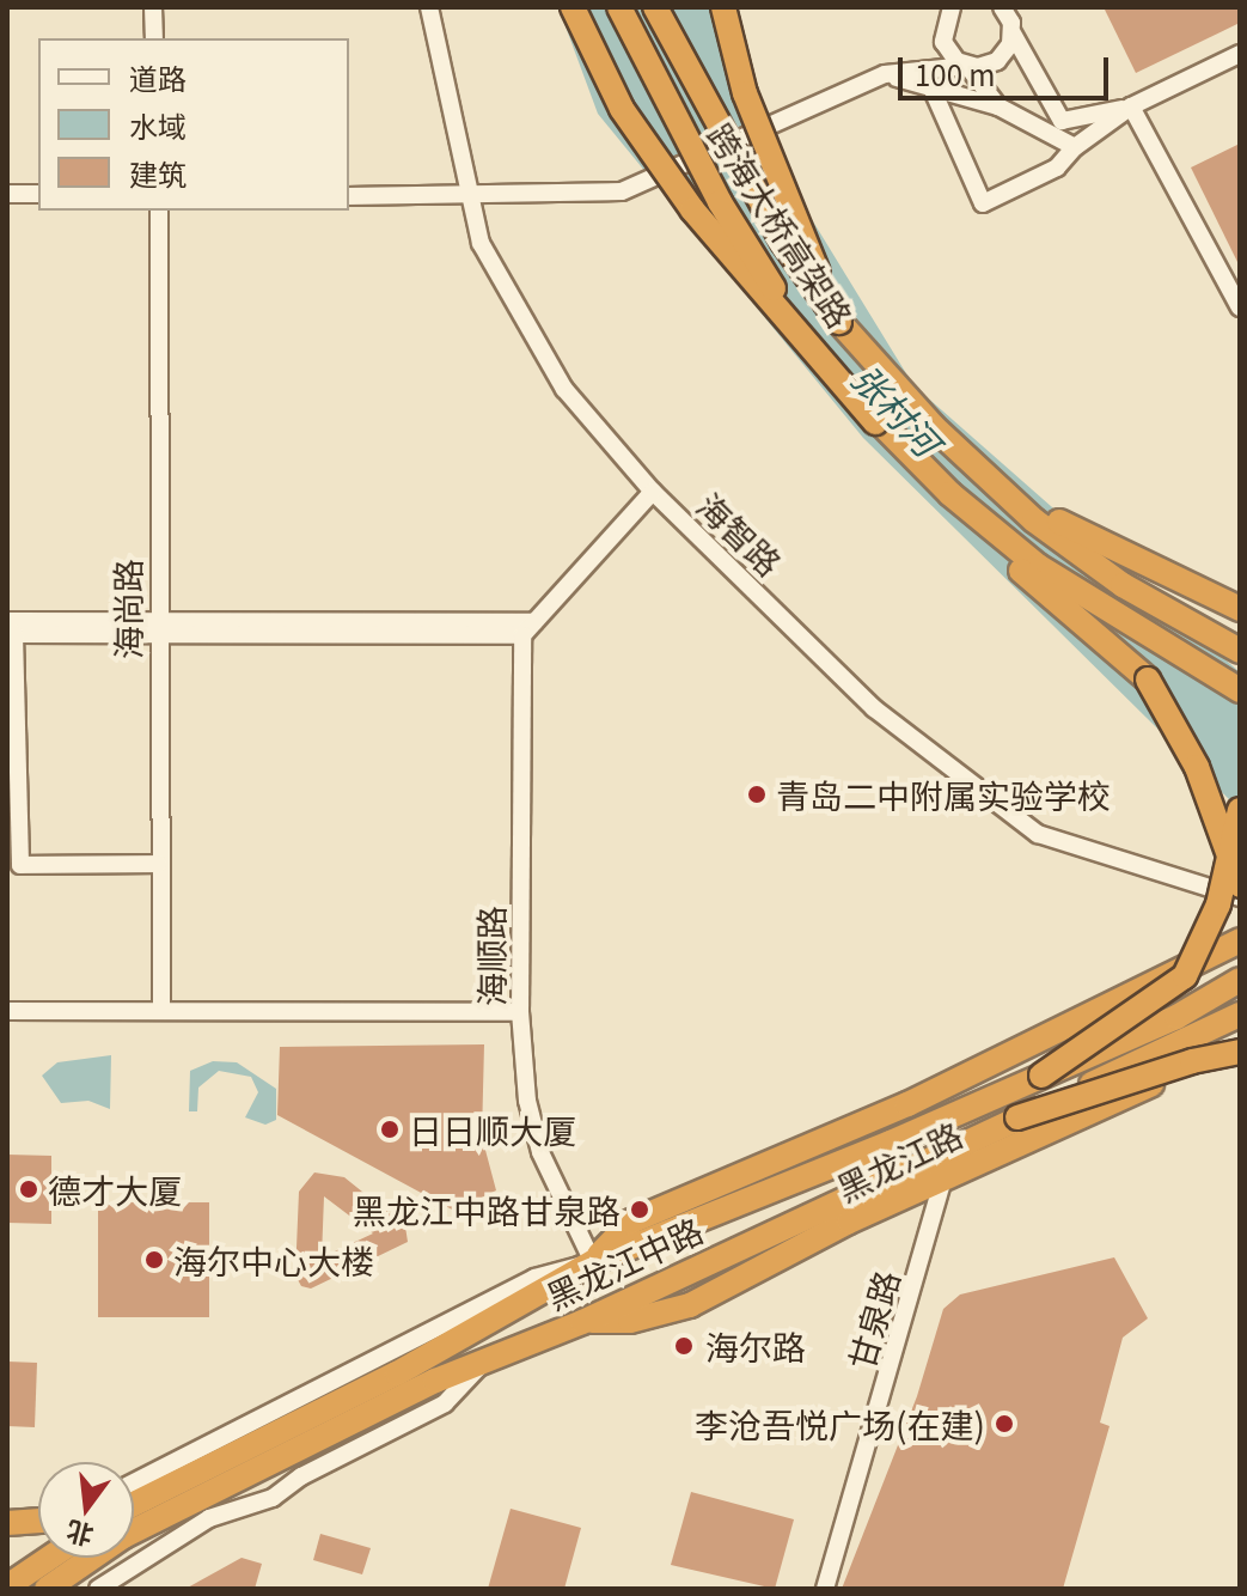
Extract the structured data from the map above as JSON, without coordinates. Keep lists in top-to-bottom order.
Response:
{
  "streets": {
    "highway": ["跨海大桥高架路", "黑龙江路", "黑龙江中路"],
    "street": [
      "海智路",
      "海尚路",
      "海顺路",
      "甘泉路"
    ]
  },
  "crossings": [
    ["海顺路", "黑龙江中路"],
    ["黑龙江路", "黑龙江中路"],
    ["黑龙江路", "甘泉路"]
  ],
  "water": ["张村河"],
  "places": [
    "青岛二中附属实验学校",
    "日日顺大厦",
    "德才大厦",
    "黑龙江中路甘泉路",
    "海尔中心大楼",
    "海尔路",
    "李沧吾悦广场(在建)"
  ],
  "legend": ["道路", "水域", "建筑"],
  "scale_bar": "100 m",
  "north": "bottom"
}
